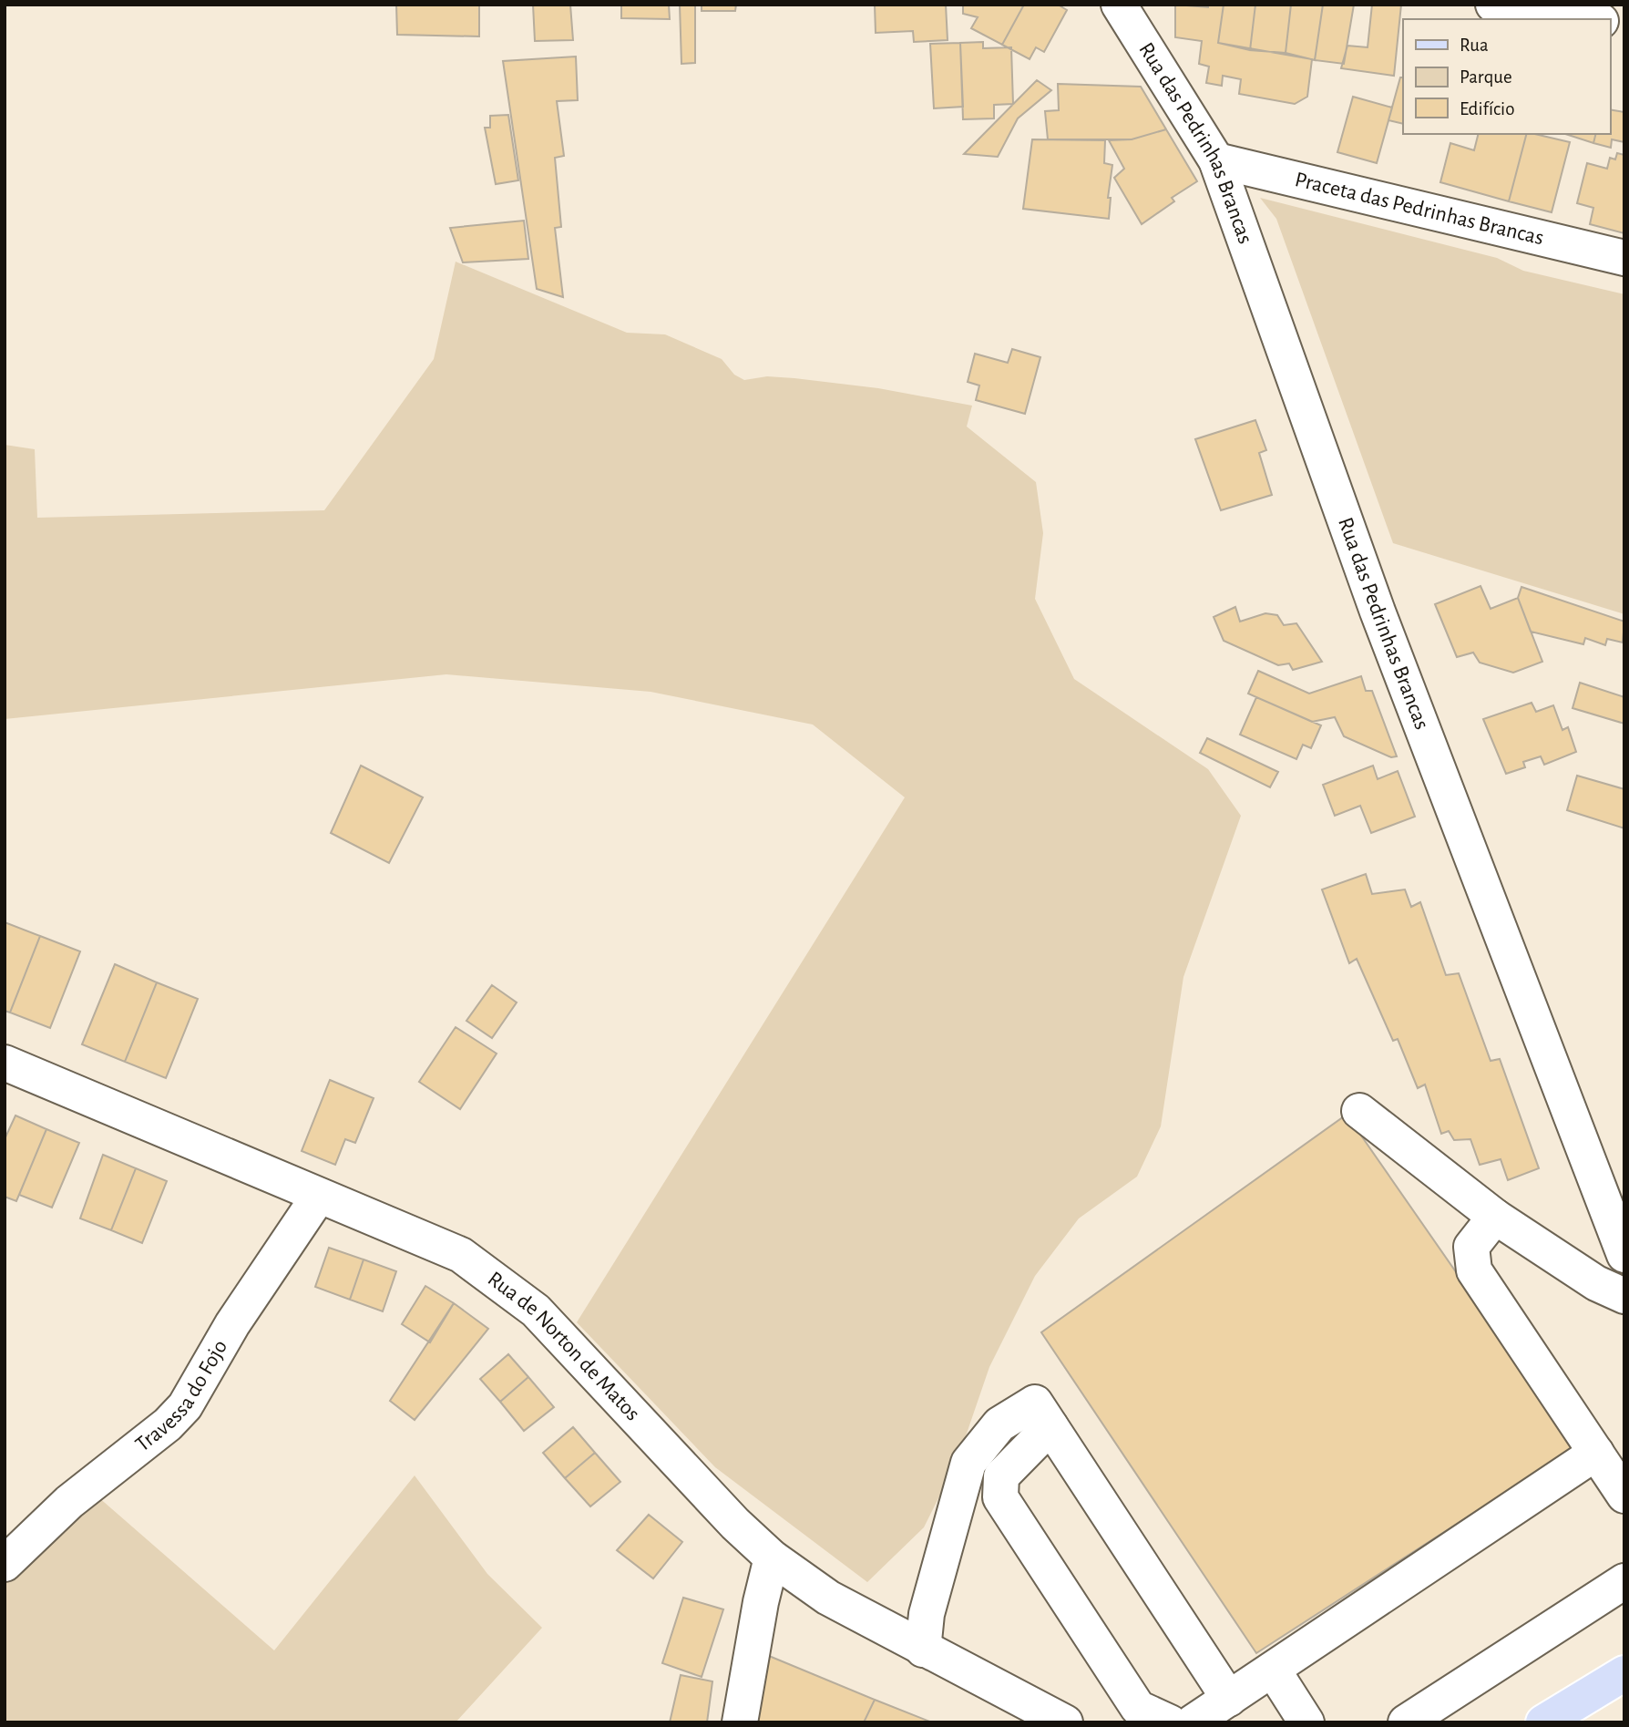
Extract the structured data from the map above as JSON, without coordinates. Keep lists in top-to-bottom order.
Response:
{
  "streets": {
    "street": [
      "Rua das Pedrinhas Brancas",
      "Praceta das Pedrinhas Brancas",
      "Rua de Norton de Matos",
      "Travessa do Fojo"
    ]
  },
  "crossings": [
    ["Rua das Pedrinhas Brancas", "Praceta das Pedrinhas Brancas"],
    ["Rua de Norton de Matos", "Travessa do Fojo"]
  ],
  "legend": ["Rua", "Parque", "Edifício"]
}
